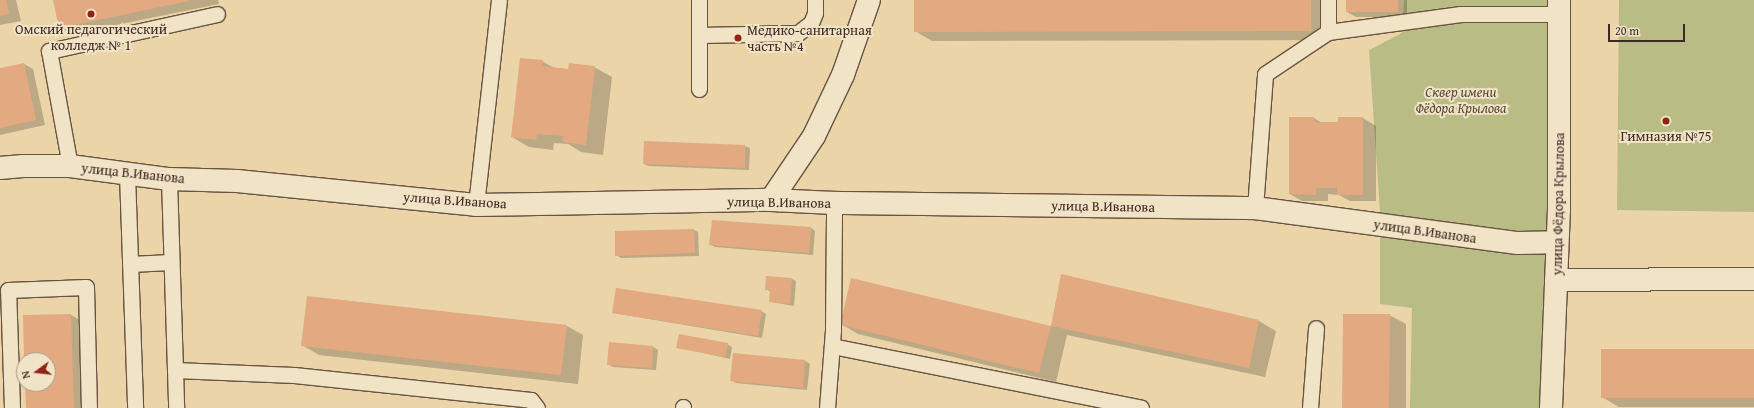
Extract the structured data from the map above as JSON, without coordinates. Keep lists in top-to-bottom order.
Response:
{
  "streets": {
    "street": ["улица В.Иванова", "улица Фёдора Крылова"]
  },
  "crossings": [
    ["улица В.Иванова", "улица Фёдора Крылова"]
  ],
  "parks": ["Сквер имени Фёдора Крылова"],
  "places": ["Омский педагогический колледж № 1", "Медико-санитарная часть №4", "Гимназия №75"],
  "scale_bar": "20 m",
  "north": "left"
}
